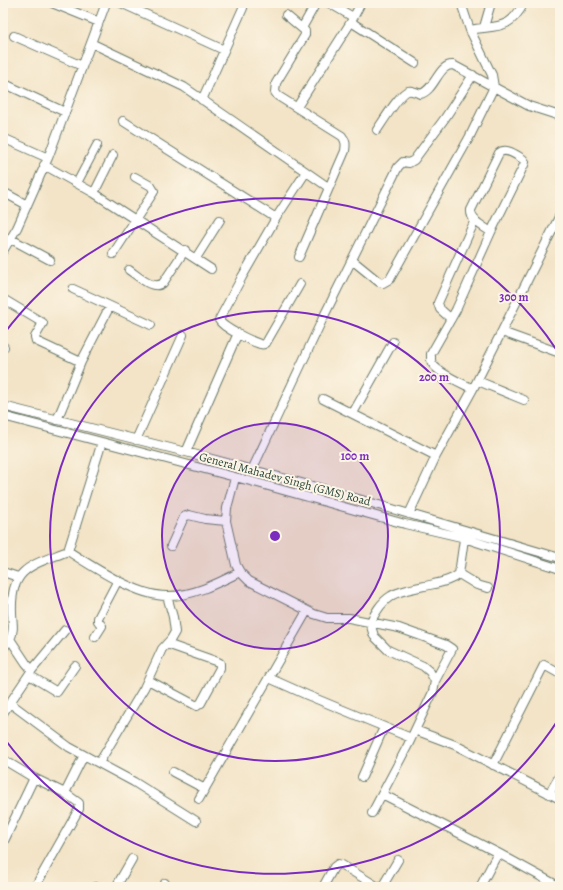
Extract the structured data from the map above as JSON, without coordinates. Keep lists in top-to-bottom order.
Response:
{
  "streets": {
    "street": ["General Mahadev Singh (GMS) Road"]
  },
  "rings": ["300 m", "200 m", "100 m"]
}
